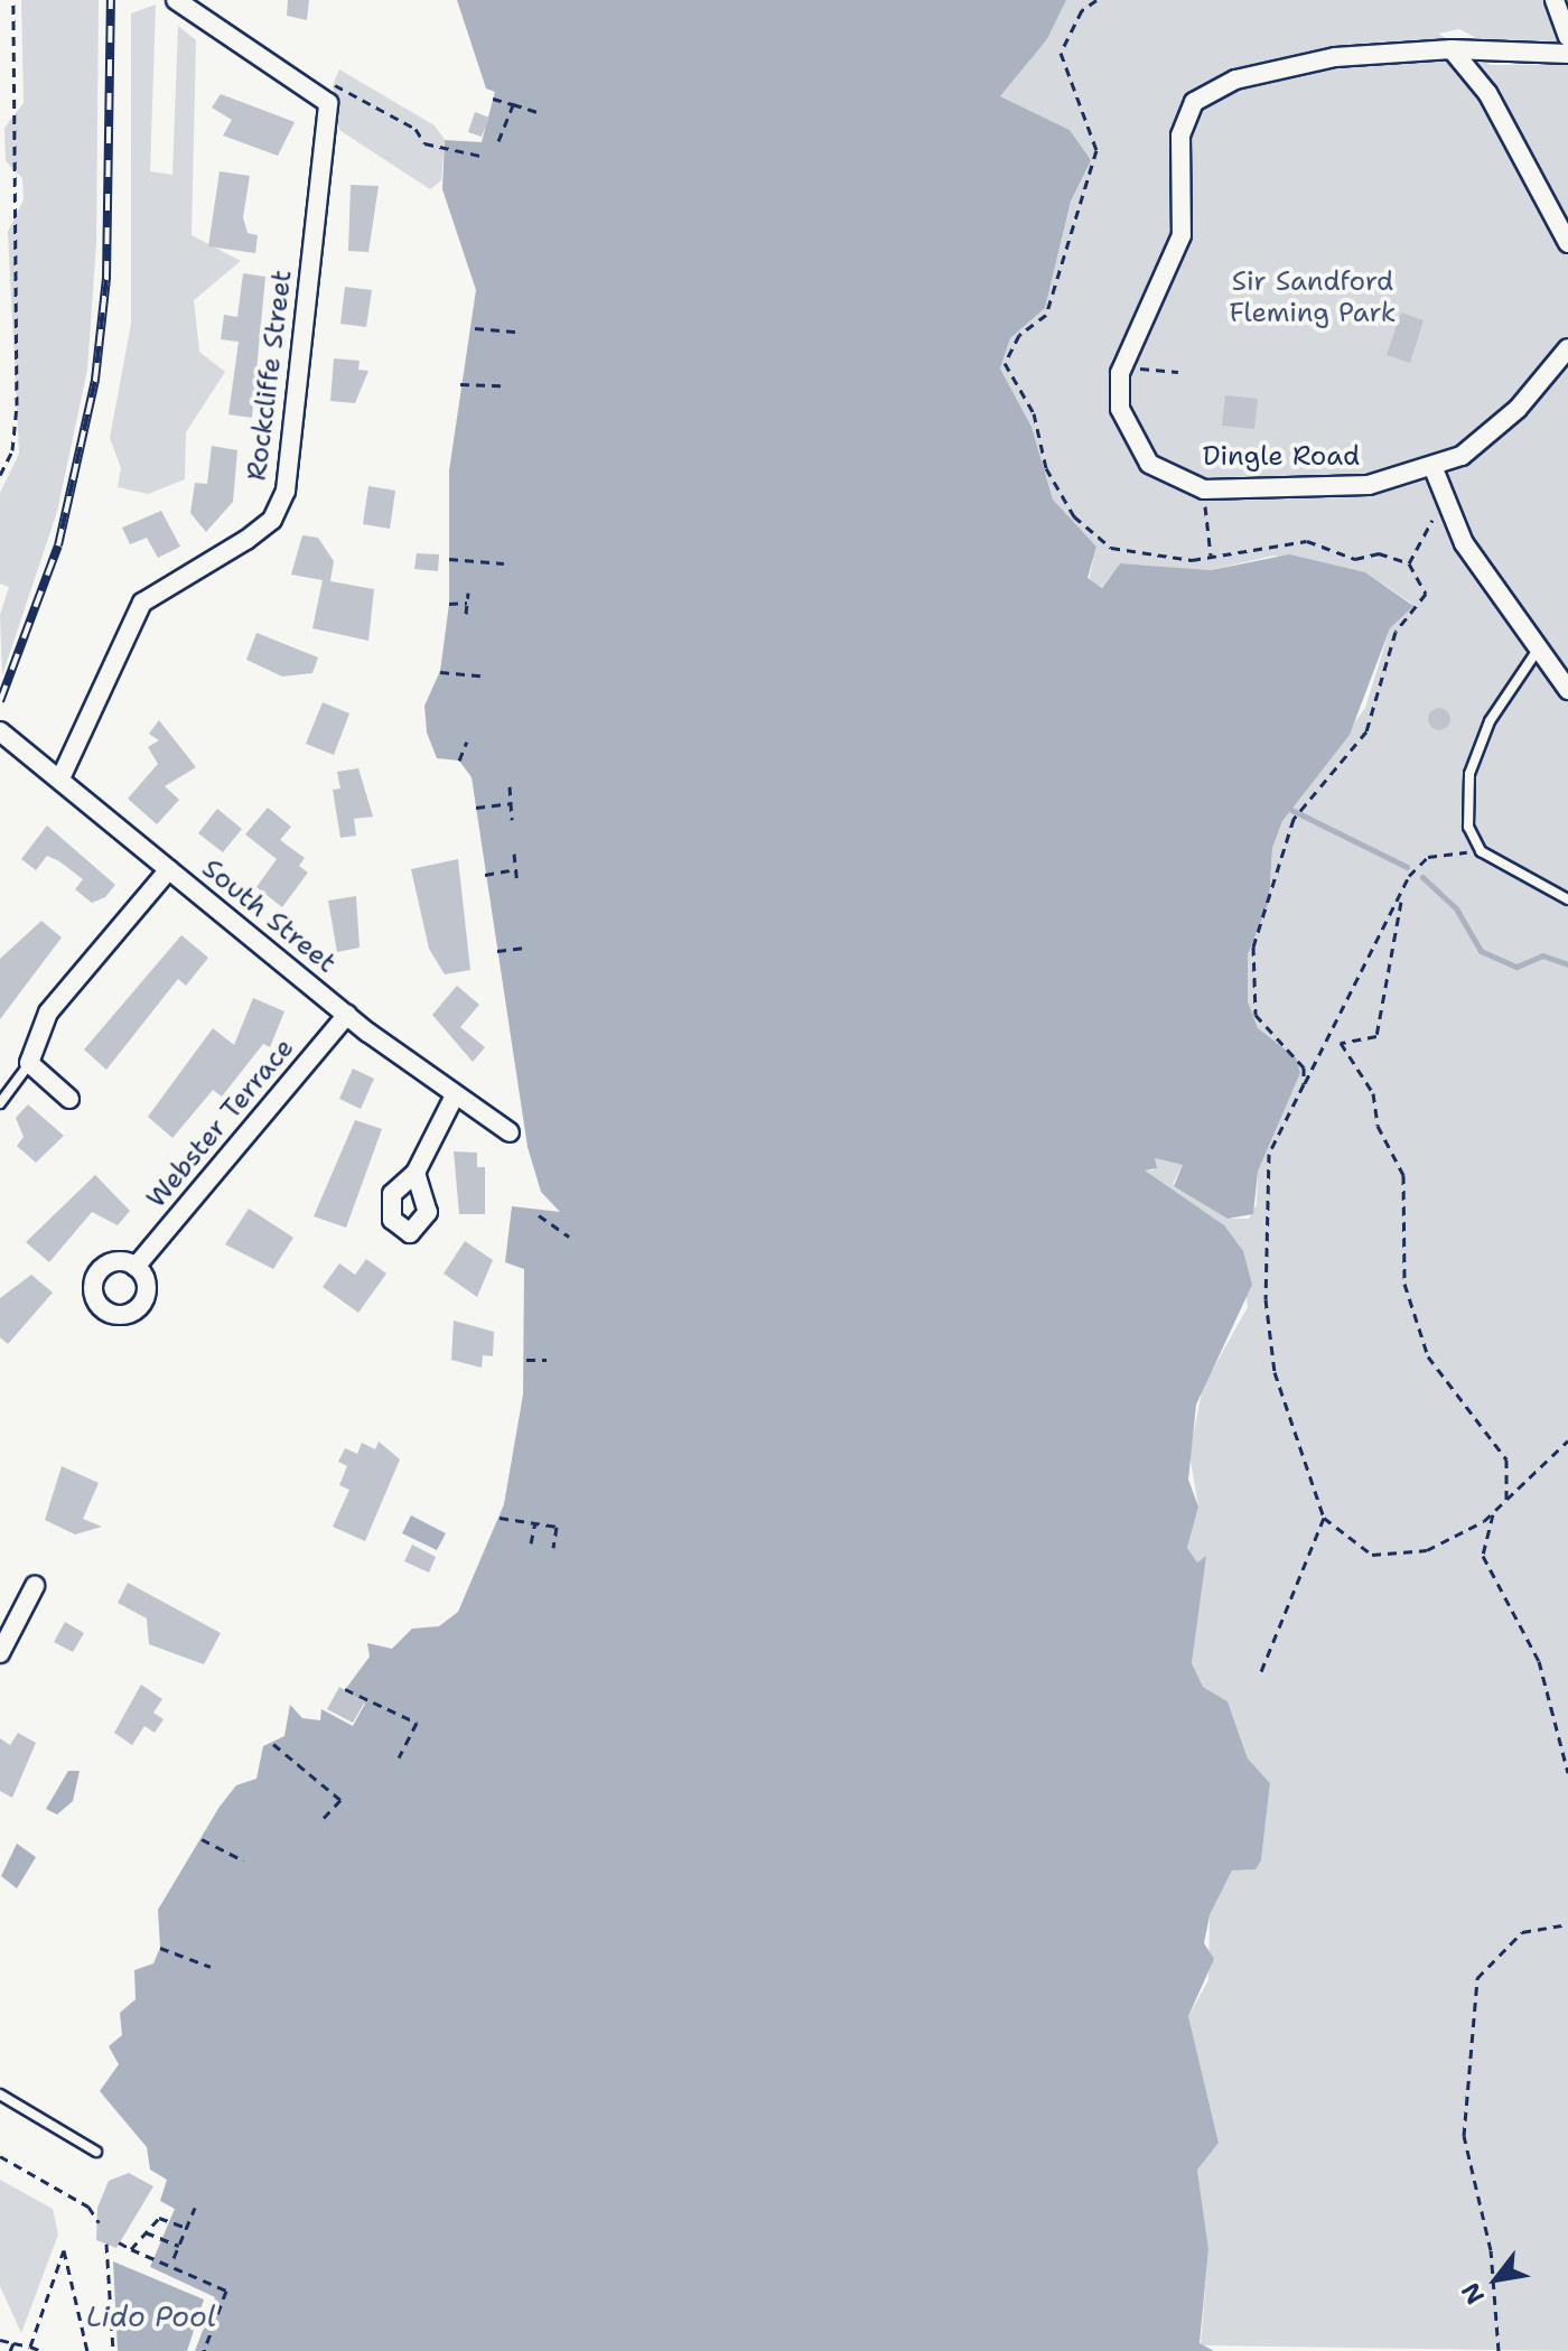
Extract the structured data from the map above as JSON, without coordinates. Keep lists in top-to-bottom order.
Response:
{
  "streets": {
    "street": [
      "Rockcliffe Street",
      "Dingle Road",
      "South Street",
      "Webster Terrace"
    ]
  },
  "crossings": [
    ["Rockcliffe Street", "South Street"],
    ["South Street", "Webster Terrace"]
  ],
  "water": ["Lido Pool"],
  "parks": ["Sir Sandford Fleming Park"],
  "north": "bottom left"
}
